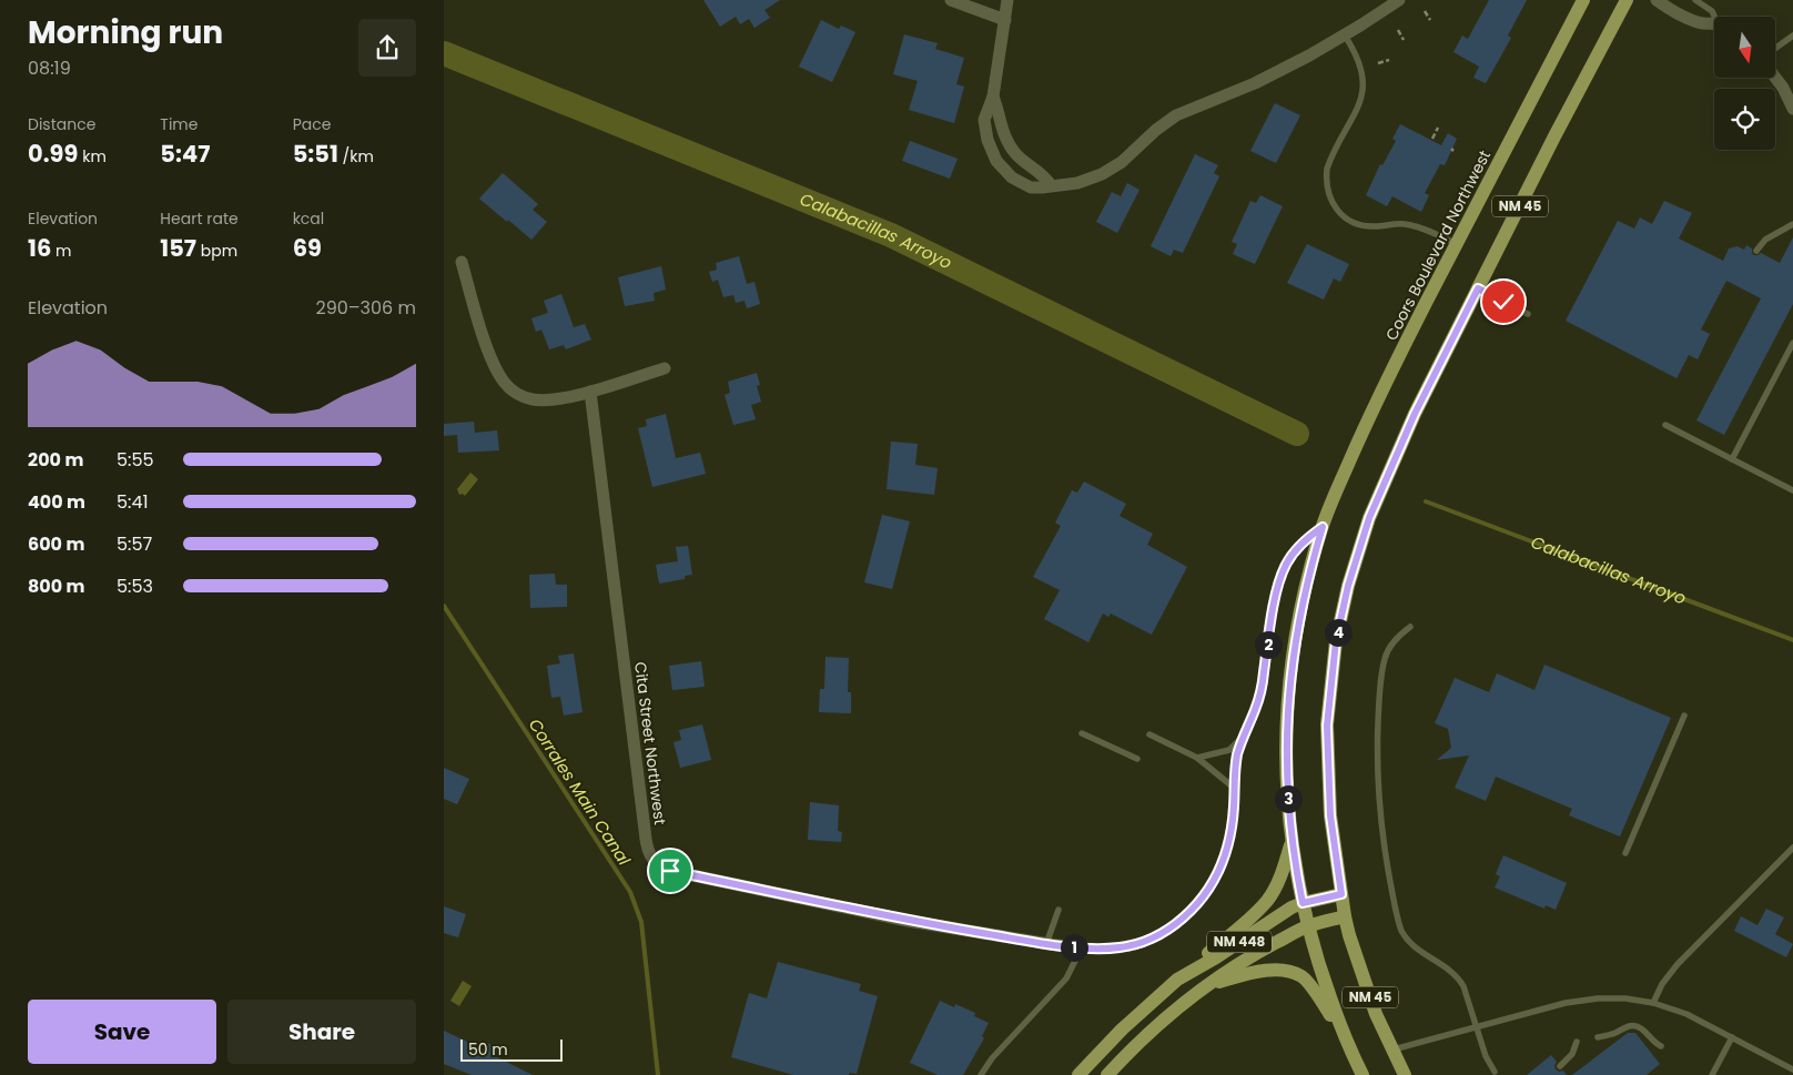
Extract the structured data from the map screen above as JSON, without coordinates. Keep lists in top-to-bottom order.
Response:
{
  "streets": {
    "main road": ["NM 45", "Coors Boulevard Northwest", "NM 448"],
    "street": ["Cita Street Northwest"]
  },
  "crossings": [
    ["NM 45", "Coors Boulevard Northwest"],
    ["NM 45", "NM 448"]
  ],
  "water": ["Calabacillas Arroyo", "Corrales Main Canal"],
  "scale_bar": "50 m",
  "north": "bottom",
  "page": {
    "heading": ["Morning run", "08:19"],
    "stats": [
      ["Distance", "0.99 km"],
      ["Time", "5:47"],
      ["Pace", "5:51 /km"],
      ["Elevation", "16 m"],
      ["Heart rate", "157 bpm"],
      ["kcal", "69"]
    ],
    "chart": ["Elevation", "290–306 m"],
    "list": [
      {
        "name": "200 m",
        "note": "5:55"
      },
      {
        "name": "400 m",
        "note": "5:41"
      },
      {
        "name": "600 m",
        "note": "5:57"
      },
      {
        "name": "800 m",
        "note": "5:53"
      }
    ],
    "pins": [
      "4",
      "2",
      "3",
      "1"
    ],
    "buttons": ["Save", "Share"],
    "scale": "50 m"
  }
}
